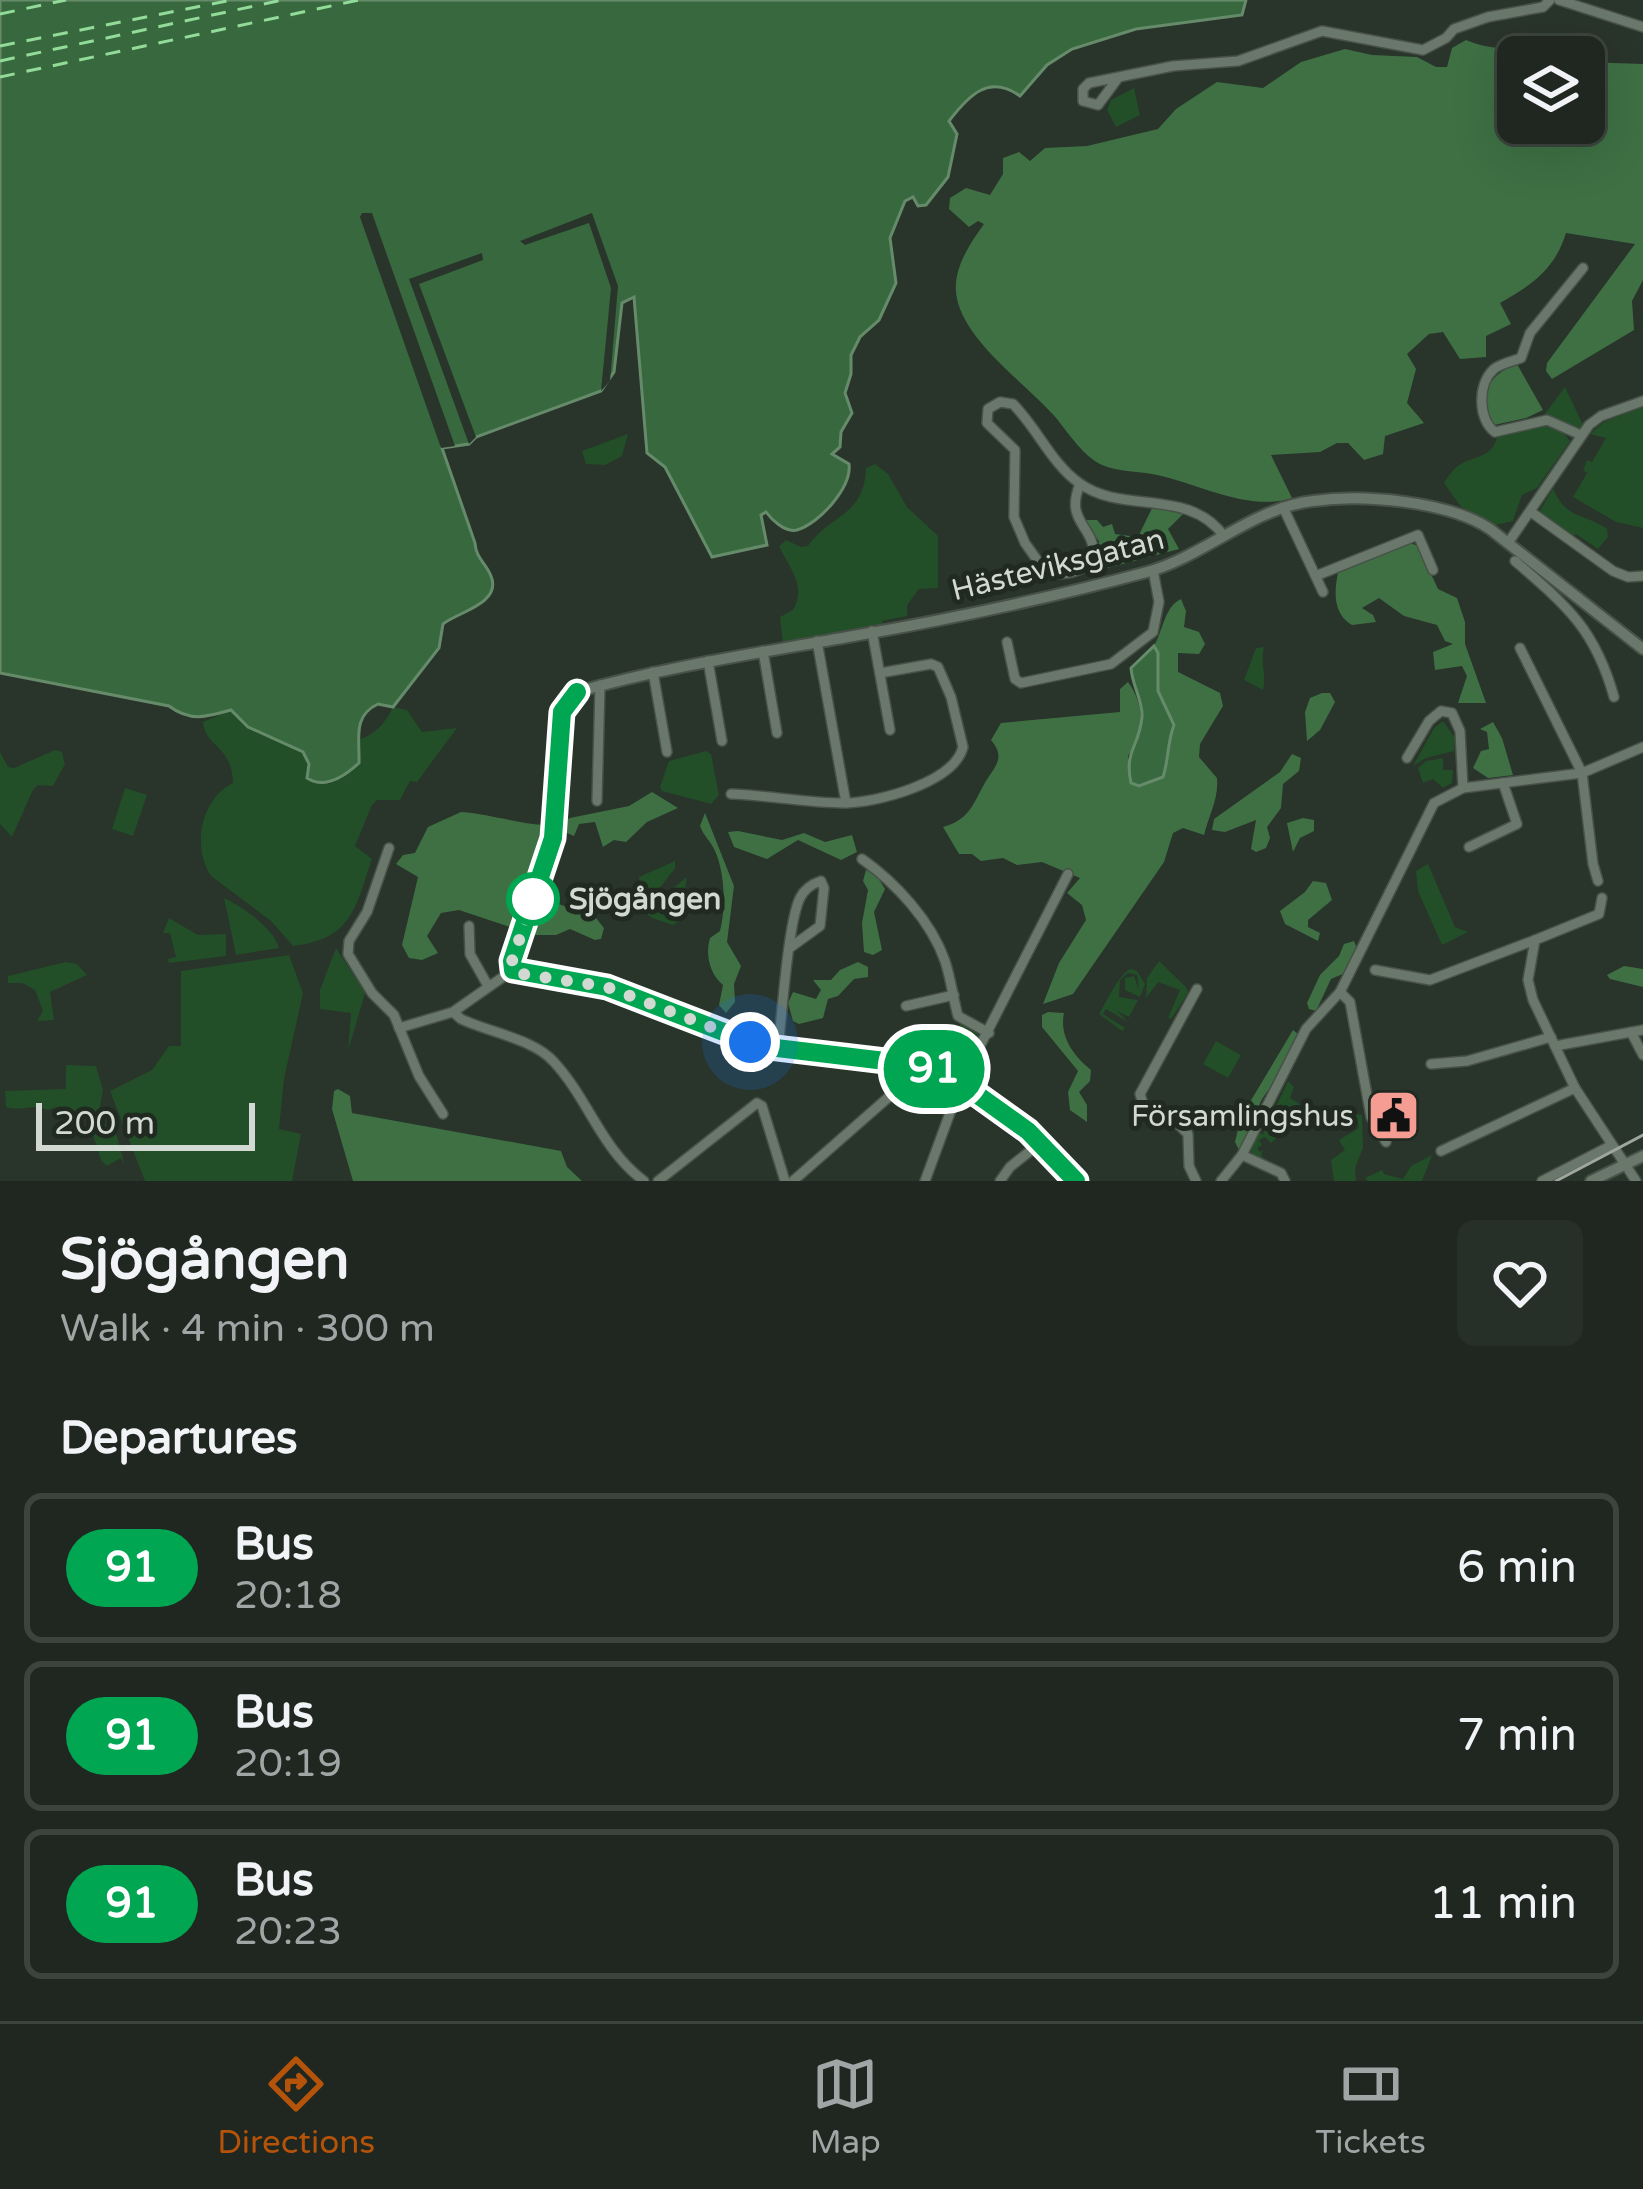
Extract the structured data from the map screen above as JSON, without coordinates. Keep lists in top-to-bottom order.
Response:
{
  "streets": {
    "street": ["Hästeviksgatan"]
  },
  "places": {
    "other": ["Sjögången"],
    "public building": ["Församlingshus"]
  },
  "lines": ["bus line 91"],
  "scale_bar": "200 m",
  "page": {
    "on_map": "91",
    "scale": "200 m",
    "heading": [
      ["Sjögången", "Walk · 4 min · 300 m"],
      "Departures"
    ],
    "list": [
      {
        "mark": "91",
        "name": "Bus",
        "note": "20:18",
        "value": "6 min"
      },
      {
        "mark": "91",
        "name": "Bus",
        "note": "20:19",
        "value": "7 min"
      },
      {
        "mark": "91",
        "name": "Bus",
        "note": "20:23",
        "value": "11 min"
      }
    ],
    "tabs": ["Directions", "Map", "Tickets"]
  }
}
